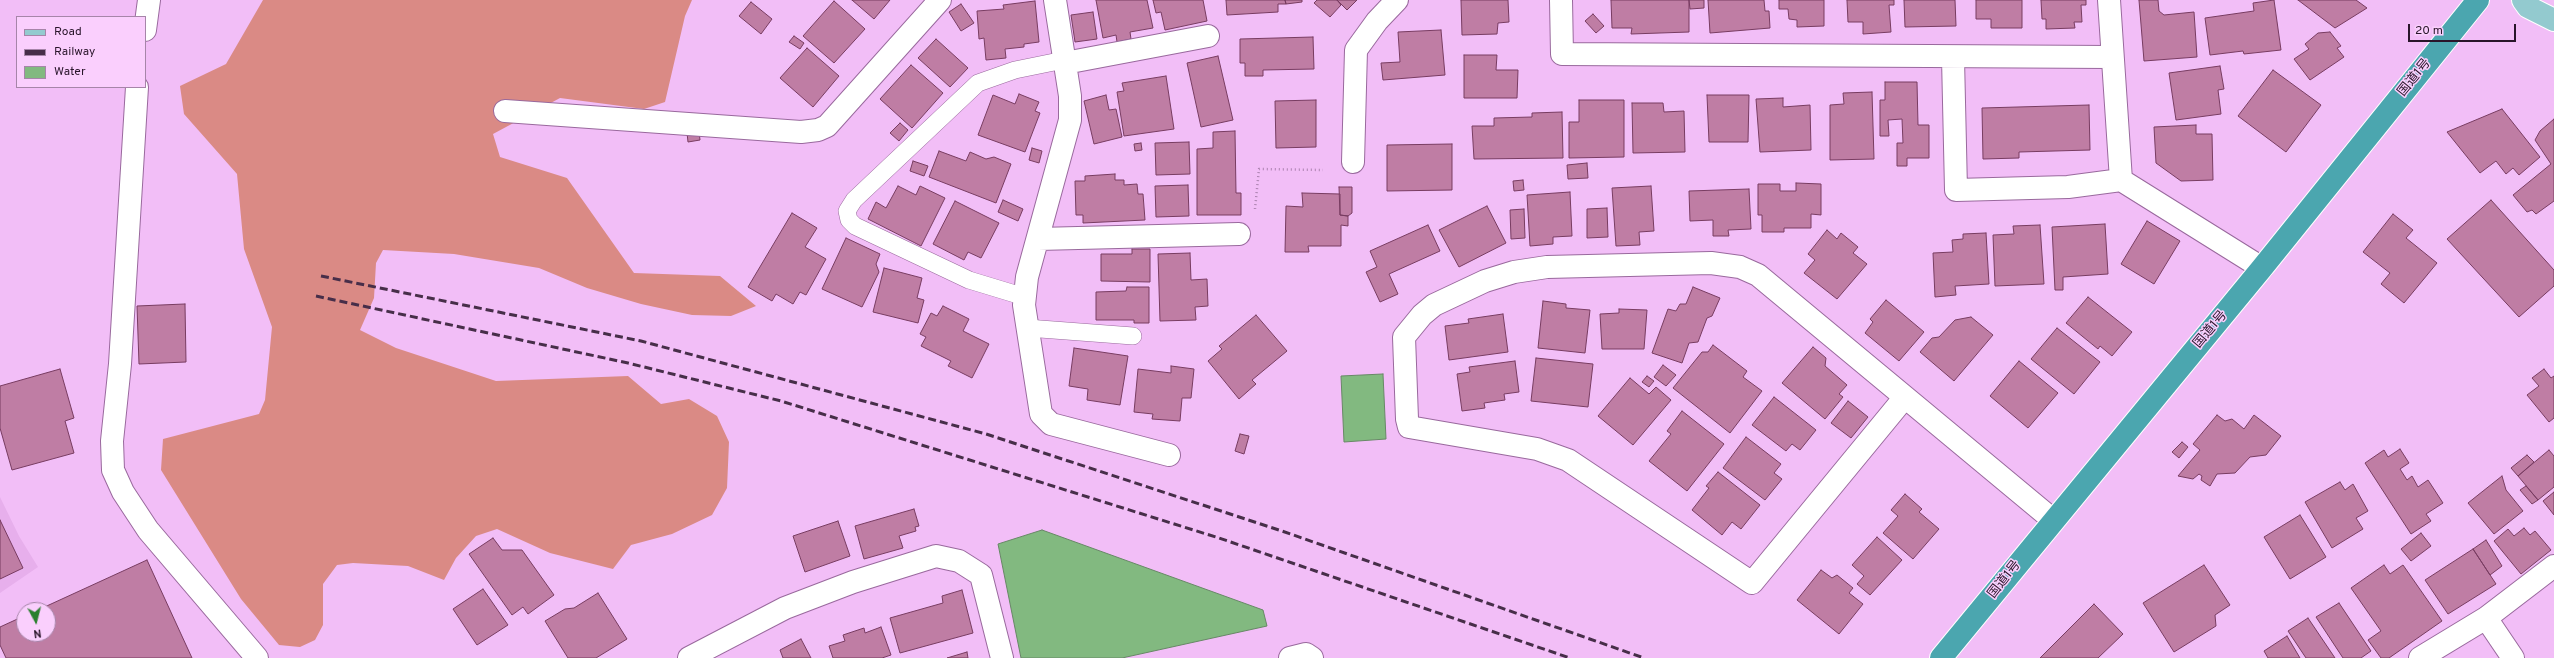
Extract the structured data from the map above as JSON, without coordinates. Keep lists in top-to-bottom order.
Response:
{
  "streets": {
    "highway": ["国道1号"]
  },
  "legend": ["Road", "Railway", "Water"],
  "scale_bar": "20 m",
  "north": "bottom"
}
